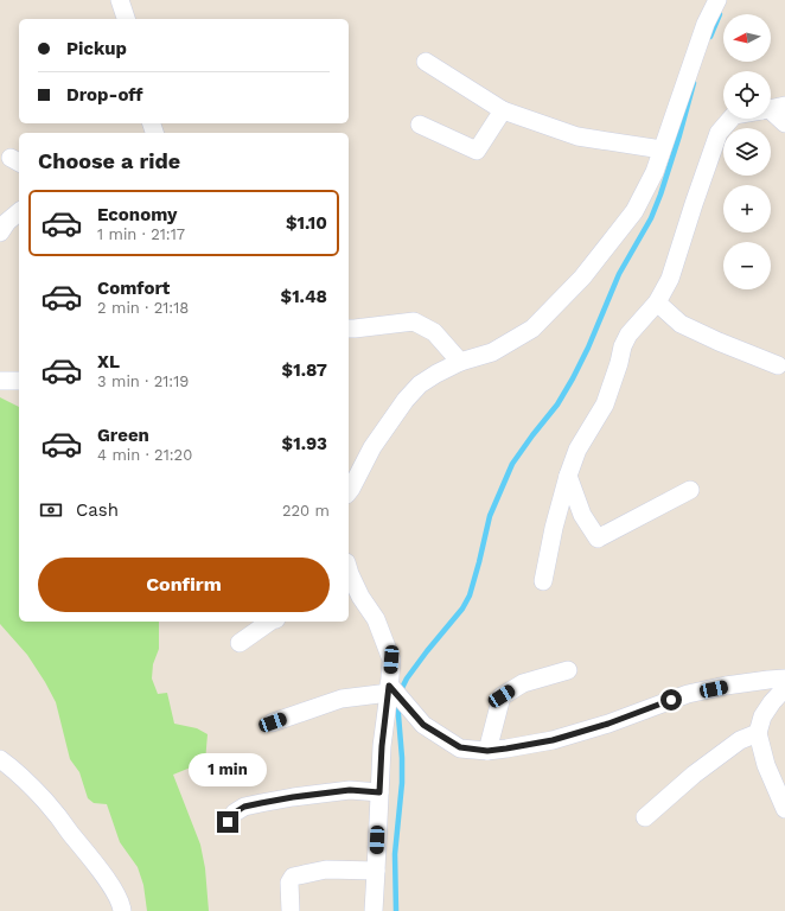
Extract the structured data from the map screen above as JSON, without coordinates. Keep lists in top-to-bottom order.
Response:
{
  "north": "left",
  "page": {
    "map_buttons": ["+", "−"],
    "banner": ["Pickup", "Drop-off"],
    "heading": "Choose a ride",
    "list": [
      {
        "name": "Economy",
        "note": "1 min · 21:17",
        "value": "$1.10"
      },
      {
        "name": "Comfort",
        "note": "2 min · 21:18",
        "value": "$1.48"
      },
      {
        "name": "XL",
        "note": "3 min · 21:19",
        "value": "$1.87"
      },
      {
        "name": "Green",
        "note": "4 min · 21:20",
        "value": "$1.93"
      }
    ],
    "pay": ["Cash", "220 m"],
    "buttons": "Confirm",
    "bubble": "1 min"
  }
}
